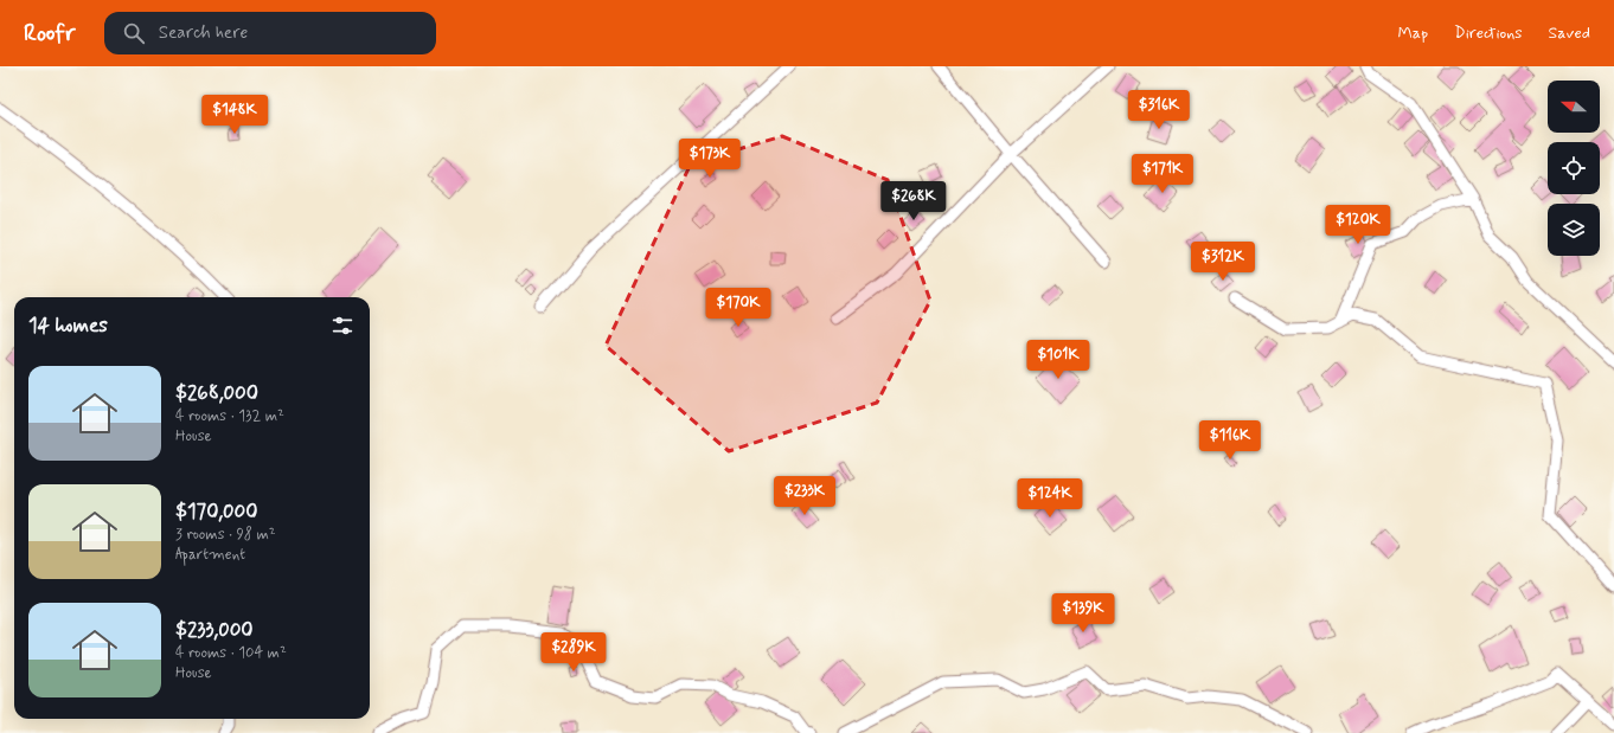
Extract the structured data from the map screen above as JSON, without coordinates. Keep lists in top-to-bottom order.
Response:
{
  "north": "left",
  "page": {
    "header": "Roofr",
    "search": "Search here",
    "nav": ["Map", "Directions", "Saved"],
    "price": [
      "$316K",
      "$148K",
      "$173K",
      "$171K",
      "$268K",
      "$120K",
      "$312K",
      "$170K",
      "$101K",
      "$116K",
      "$233K",
      "$124K",
      "$139K",
      "$289K"
    ],
    "heading": "14 homes",
    "list": [
      {
        "name": "$268,000",
        "note": "4 rooms · 132 m² · House"
      },
      {
        "name": "$170,000",
        "note": "3 rooms · 98 m² · Apartment"
      },
      {
        "name": "$233,000",
        "note": "4 rooms · 104 m² · House"
      }
    ]
  }
}
